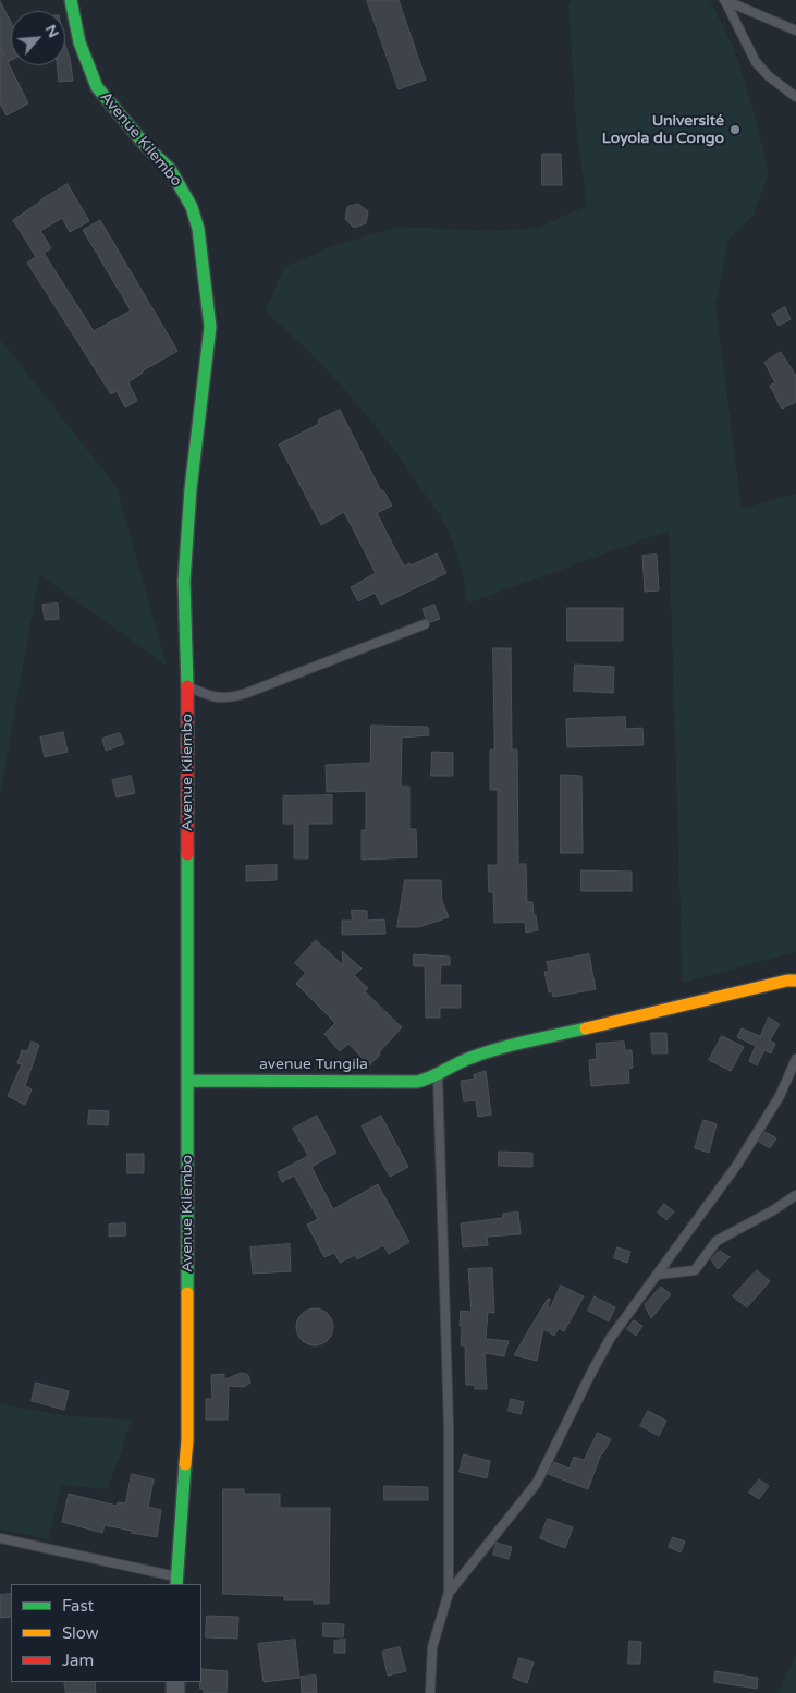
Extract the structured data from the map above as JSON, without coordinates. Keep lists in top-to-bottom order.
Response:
{
  "streets": {
    "street": ["Avenue Kilembo", "avenue Tungila"]
  },
  "crossings": [
    ["Avenue Kilembo", "avenue Tungila"]
  ],
  "places": ["Université Loyola du Congo"],
  "legend": ["Fast", "Slow", "Jam"],
  "north": "top right"
}
